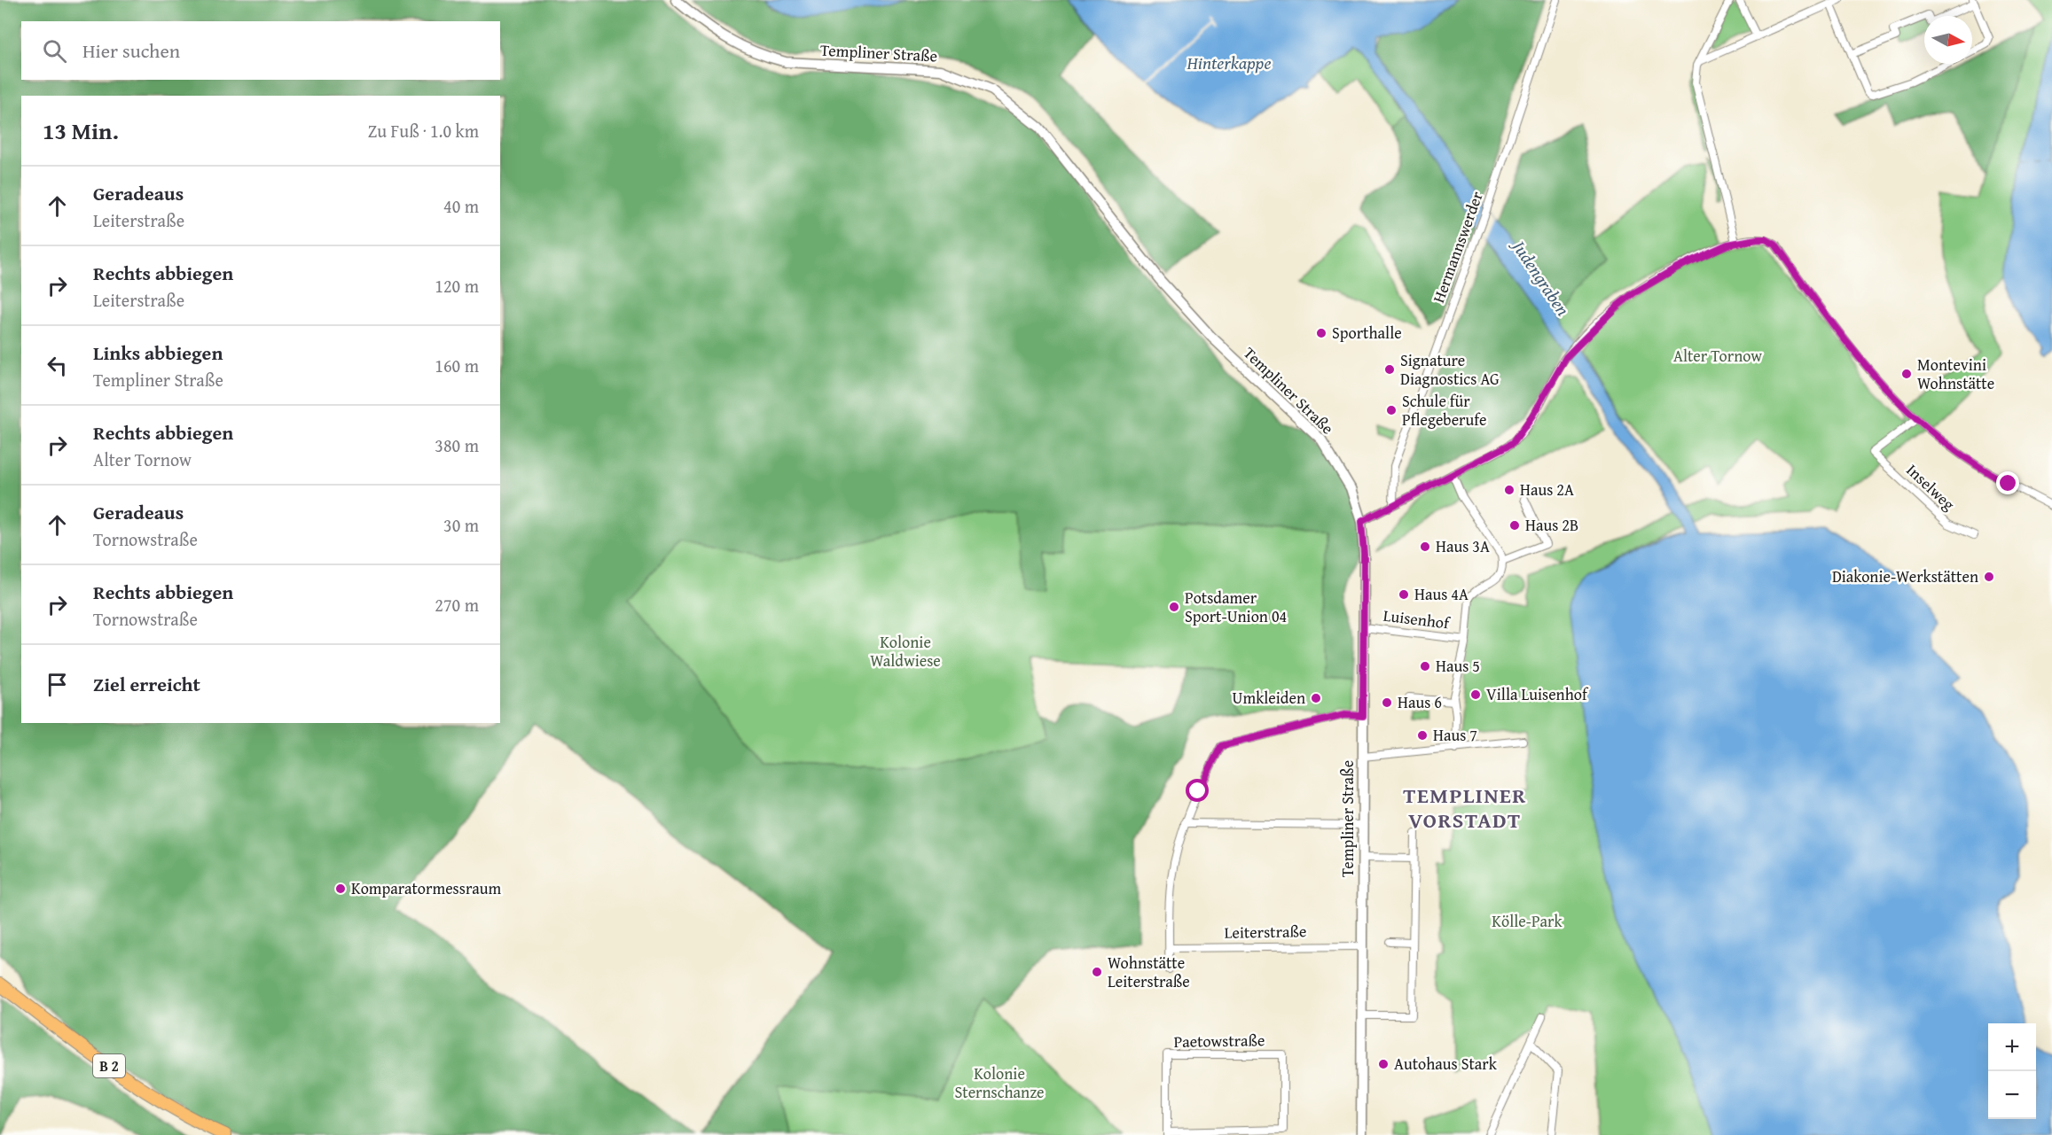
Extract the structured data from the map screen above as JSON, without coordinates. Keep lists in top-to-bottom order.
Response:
{
  "streets": {
    "main road": ["B 2"],
    "street": [
      "Templiner Straße",
      "Hermannswerder",
      "Inselweg",
      "Luisenhof",
      "Leiterstraße",
      "Paetowstraße"
    ]
  },
  "crossings": [
    ["Templiner Straße", "Luisenhof"],
    ["Templiner Straße", "Leiterstraße"]
  ],
  "districts": ["TEMPLINER VORSTADT"],
  "water": ["Hinterkappe", "Judengraben"],
  "parks": [
    "Alter Tornow",
    "Kolonie Waldwiese",
    "Kölle-Park",
    "Kolonie Sternschanze"
  ],
  "places": [
    "Sporthalle",
    "Signature Diagnostics AG",
    "Montevini Wohnstätte",
    "Schule für Pflegeberufe",
    "Haus 2A",
    "Haus 2B",
    "Haus 3A",
    "Diakonie-Werkstätten",
    "Haus 4A",
    "Potsdamer Sport-Union 04",
    "Haus 5",
    "Villa Luisenhof",
    "Umkleiden",
    "Haus 6",
    "Haus 7",
    "Komparatormessraum",
    "Wohnstätte Leiterstraße",
    "Autohaus Stark"
  ],
  "north": "right",
  "page": {
    "search": "Hier suchen",
    "heading": ["13 Min.", "Zu Fuß · 1.0 km"],
    "list": [
      ["Geradeaus", "Leiterstraße", "40 m"],
      ["Rechts abbiegen", "Leiterstraße", "120 m"],
      ["Links abbiegen", "Templiner Straße", "160 m"],
      ["Rechts abbiegen", "Alter Tornow", "380 m"],
      ["Geradeaus", "Tornowstraße", "30 m"],
      ["Rechts abbiegen", "Tornowstraße", "270 m"],
      "Ziel erreicht"
    ],
    "map_buttons": ["+", "−"]
  }
}
